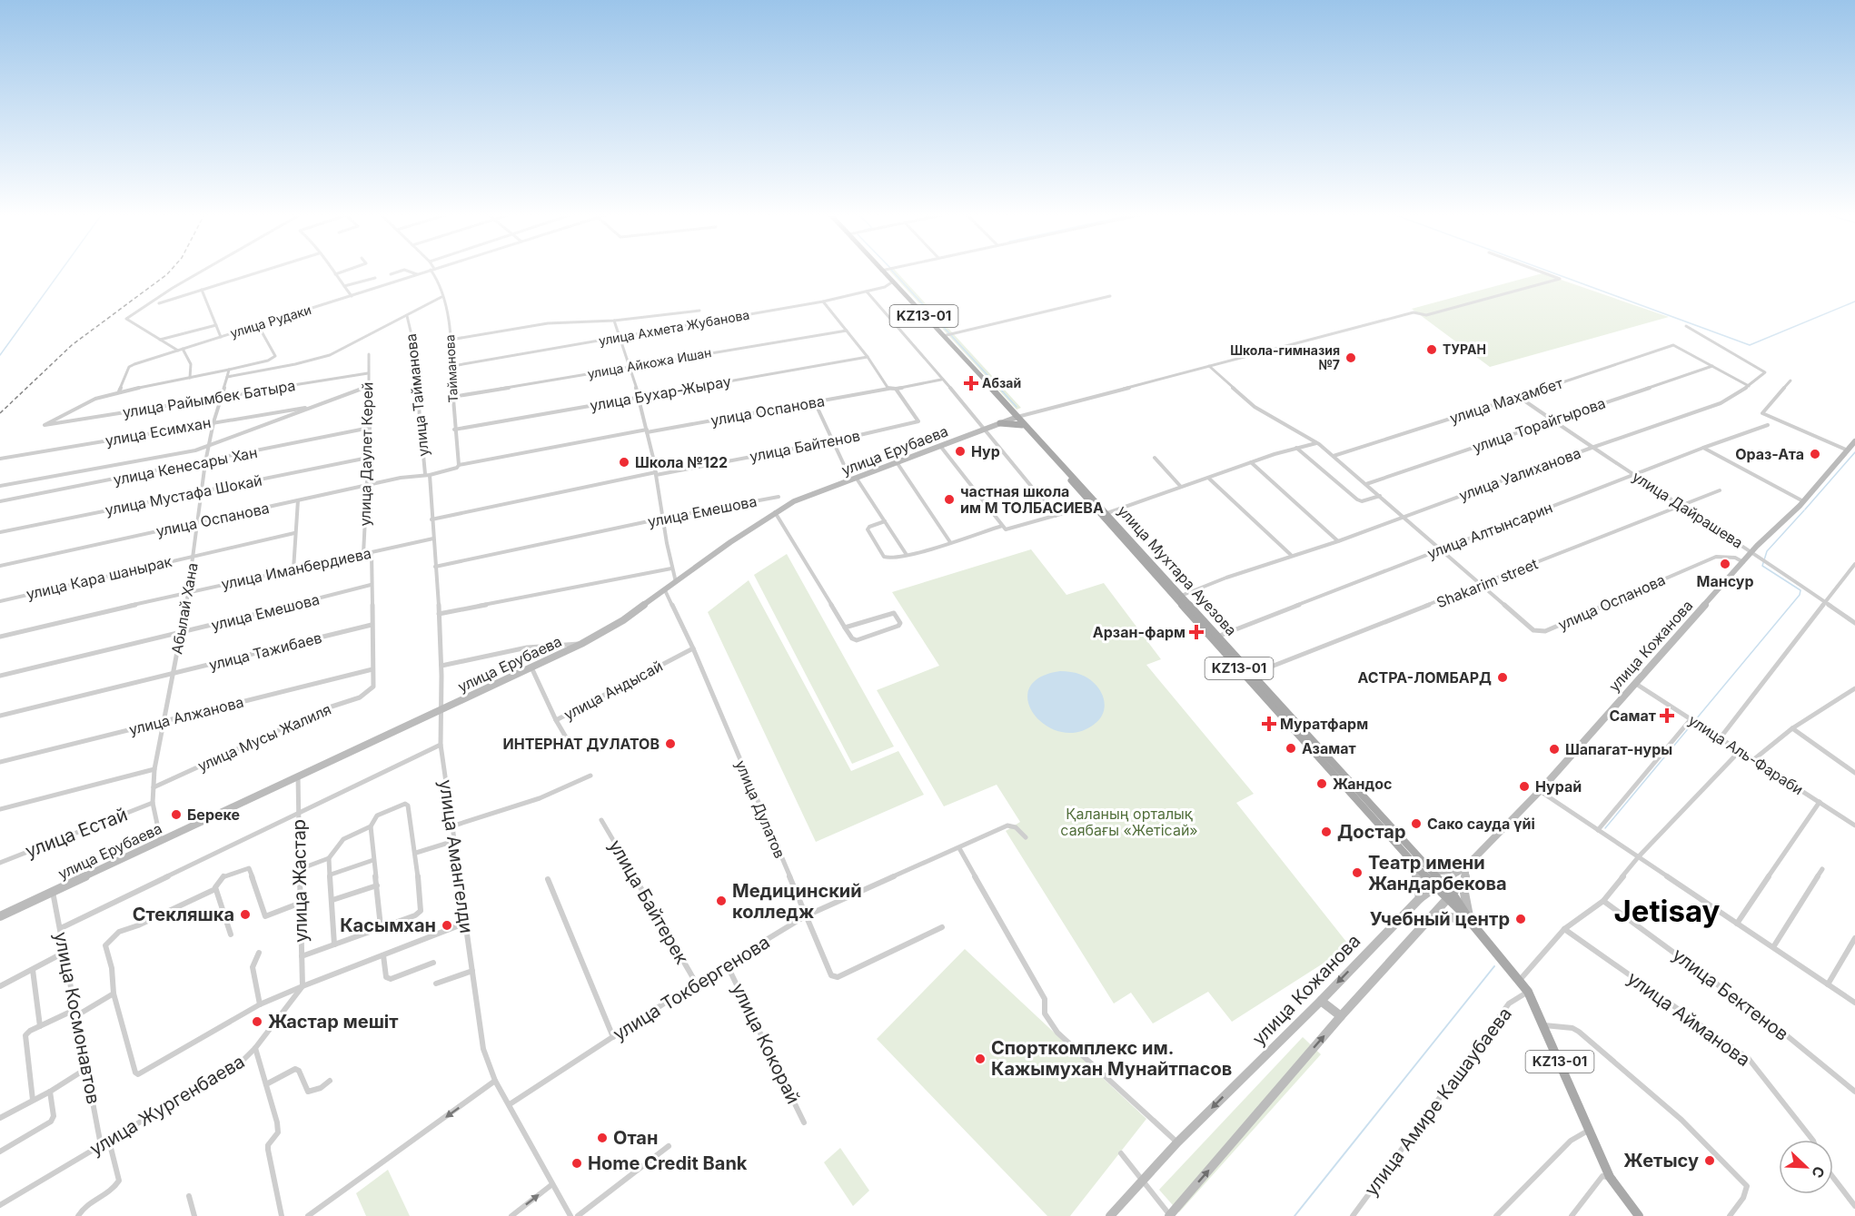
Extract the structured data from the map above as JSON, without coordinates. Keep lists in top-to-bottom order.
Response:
{
  "streets": {
    "main road": ["KZ13-01", "улица Мухтара Ауезова"],
    "street": [
      "улица Рудаки",
      "улица Ахмета Жубанова",
      "улица Айкожа Ишан",
      "Тайманова",
      "улица Бухар-Жырау",
      "улица Тайманова",
      "улица Райымбек Батыра",
      "улица Махамбет",
      "улица Оспанова",
      "улица Торайгырова",
      "улица Есимхан",
      "улица Байтенов",
      "улица Ерубаева",
      "улица Даулет Керей",
      "улица Кенесары Хан",
      "улица Уалиханова",
      "улица Мустафа Шокай",
      "улица Дайрашева",
      "улица Емешова",
      "улица Алтынсарин",
      "улица Иманбердиева",
      "улица Кара шанырак",
      "Shakarim street",
      "Абылай Хана",
      "улица Кожанова",
      "улица Тажибаев",
      "улица Андысай",
      "улица Алжанова",
      "улица Мусы Жалиля",
      "улица Аль-Фараби",
      "улица Дулатов",
      "улица Естай",
      "улица Амангелди",
      "улица Жастар",
      "улица Байтерек",
      "улица Токбергенова",
      "улица Бектенов",
      "улица Космонавтов",
      "улица Айманова",
      "улица Кокорай",
      "улица Амире Кашаубаева",
      "улица Жургенбаева"
    ]
  },
  "crossings": [
    ["улица Ахмета Жубанова", "Тайманова"],
    ["улица Ахмета Жубанова", "улица Мухтара Ауезова"],
    ["улица Айкожа Ишан", "Тайманова"],
    ["Тайманова", "улица Бухар-Жырау"],
    ["Тайманова", "улица Оспанова"],
    ["улица Тайманова", "улица Оспанова"],
    ["улица Тайманова", "улица Амангелди"],
    ["улица Райымбек Батыра", "улица Даулет Керей"],
    ["улица Райымбек Батыра", "Абылай Хана"],
    ["улица Махамбет", "улица Оспанова"],
    ["улица Махамбет", "улица Торайгырова"],
    ["улица Махамбет", "улица Дайрашева"],
    ["улица Оспанова", "улица Торайгырова"],
    ["улица Оспанова", "улица Байтенов"],
    ["улица Оспанова", "улица Даулет Керей"],
    ["улица Оспанова", "улица Уалиханова"],
    ["улица Оспанова", "улица Алтынсарин"],
    ["улица Оспанова", "Shakarim street"],
    ["улица Оспанова", "Абылай Хана"],
    ["улица Оспанова", "улица Кожанова"],
    ["улица Оспанова", "улица Амангелди"],
    ["улица Торайгырова", "улица Дайрашева"],
    ["улица Есимхан", "Абылай Хана"],
    ["улица Байтенов", "улица Амангелди"],
    ["улица Ерубаева", "улица Мухтара Ауезова"],
    ["улица Ерубаева", "Абылай Хана"],
    ["улица Ерубаева", "улица Андысай"],
    ["улица Ерубаева", "улица Дулатов"],
    ["улица Ерубаева", "улица Амангелди"],
    ["улица Ерубаева", "улица Жастар"],
    ["улица Ерубаева", "улица Космонавтов"],
    ["улица Даулет Керей", "улица Кенесары Хан"],
    ["улица Даулет Керей", "улица Мустафа Шокай"],
    ["улица Даулет Керей", "улица Иманбердиева"],
    ["улица Кенесары Хан", "Абылай Хана"],
    ["улица Уалиханова", "улица Дайрашева"],
    ["улица Уалиханова", "улица Мухтара Ауезова"],
    ["улица Мустафа Шокай", "Абылай Хана"],
    ["улица Дайрашева", "улица Алтынсарин"],
    ["улица Дайрашева", "Shakarim street"],
    ["улица Дайрашева", "улица Кожанова"],
    ["улица Емешова", "Абылай Хана"],
    ["улица Емешова", "улица Амангелди"],
    ["улица Алтынсарин", "улица Мухтара Ауезова"],
    ["улица Иманбердиева", "Абылай Хана"],
    ["улица Иманбердиева", "улица Амангелди"],
    ["улица Мухтара Ауезова", "Shakarim street"],
    ["улица Мухтара Ауезова", "улица Кожанова"],
    ["улица Мухтара Ауезова", "улица Амире Кашаубаева"],
    ["улица Кара шанырак", "Абылай Хана"],
    ["Абылай Хана", "улица Тажибаев"],
    ["Абылай Хана", "улица Алжанова"],
    ["Абылай Хана", "улица Мусы Жалиля"],
    ["Абылай Хана", "улица Естай"],
    ["улица Кожанова", "улица Аль-Фараби"],
    ["улица Андысай", "улица Дулатов"],
    ["улица Алжанова", "улица Мусы Жалиля"],
    ["улица Дулатов", "улица Токбергенова"],
    ["улица Амангелди", "улица Токбергенова"],
    ["улица Жастар", "улица Жургенбаева"],
    ["улица Байтерек", "улица Токбергенова"],
    ["улица Токбергенова", "улица Кокорай"],
    ["улица Космонавтов", "улица Жургенбаева"]
  ],
  "districts": ["Jetisay"],
  "parks": ["Қаланың орталық саябағы «Жетісай»"],
  "places": {
    "other": [
      "ТУРАН",
      "Школа-гимназия №7",
      "Нур",
      "Ораз-Ата",
      "Школа №122",
      "частная школа им М ТОЛБАСИЕВА",
      "Мансур",
      "АСТРА-ЛОМБАРД",
      "ИНТЕРНАТ ДУЛАТОВ",
      "Азамат",
      "Шапагат-нуры",
      "Жандос",
      "Нурай",
      "Береке",
      "Сако сауда үйі",
      "Достар",
      "Театр имени Жандарбекова",
      "Медицинский колледж",
      "Стекляшка",
      "Учебный центр",
      "Касымхан",
      "Жастар мешіт",
      "Спорткомплекс им. Кажымухан Мунайтпасов",
      "Отан",
      "Жетысу",
      "Home Credit Bank"
    ],
    "health": [
      "Абзай",
      "Арзан-фарм",
      "Самат",
      "Муратфарм"
    ]
  },
  "north": "bottom right"
}
